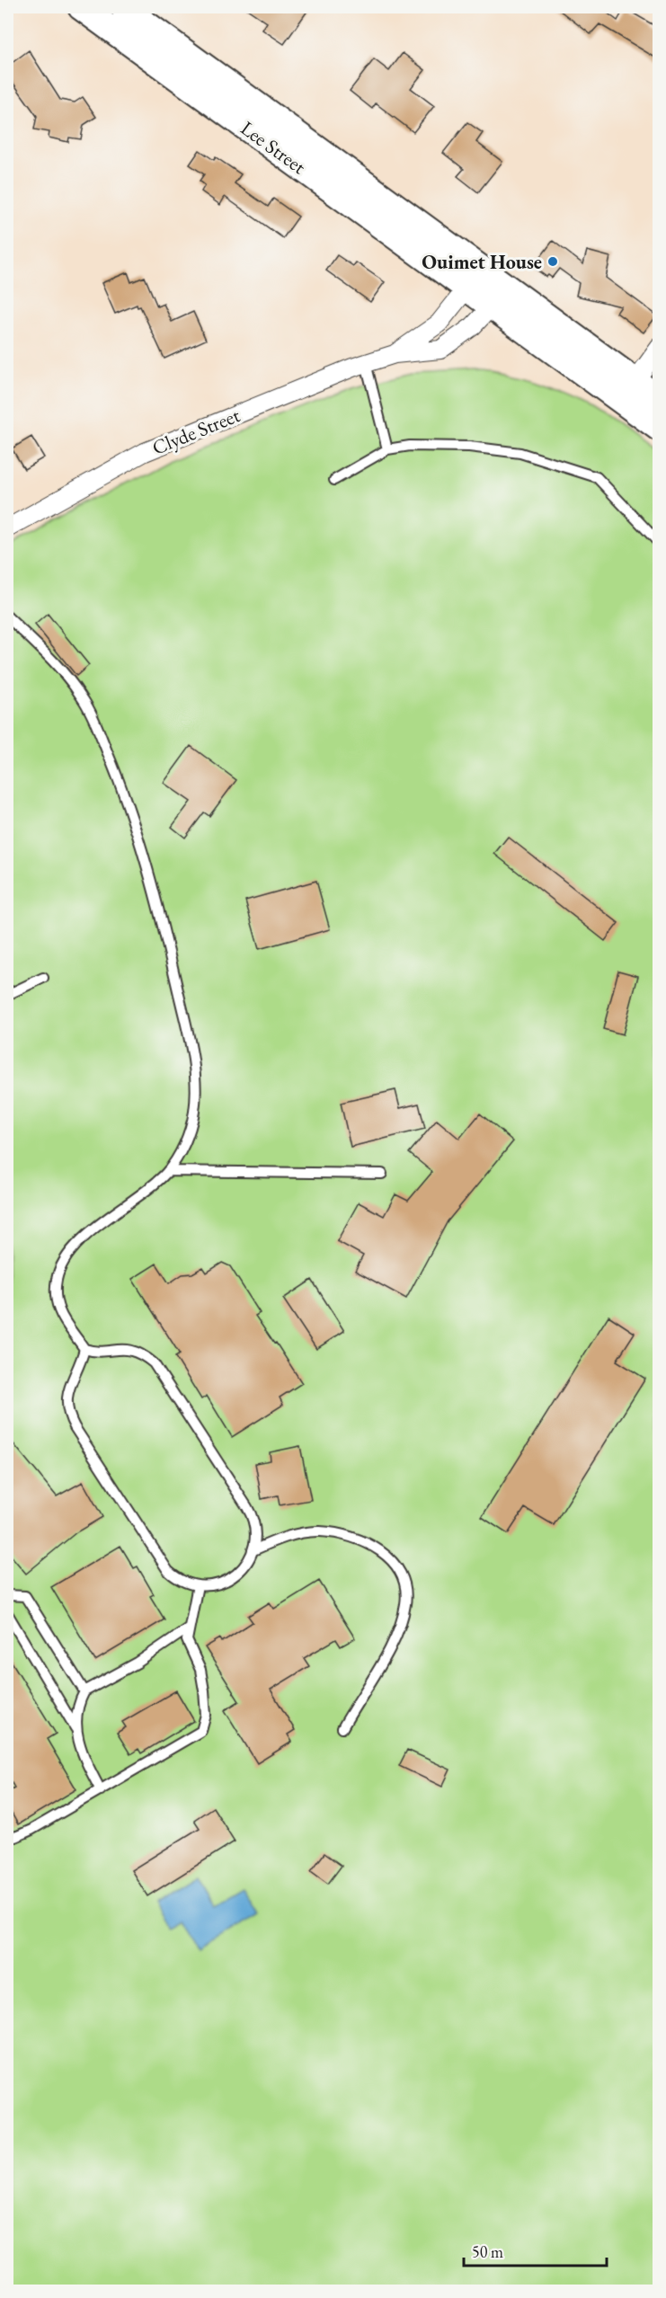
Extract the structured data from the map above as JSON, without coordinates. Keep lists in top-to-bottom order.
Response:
{
  "streets": {
    "main road": ["Lee Street"],
    "street": ["Clyde Street"]
  },
  "crossings": [
    ["Lee Street", "Clyde Street"]
  ],
  "places": ["Ouimet House"],
  "scale_bar": "50 m"
}
